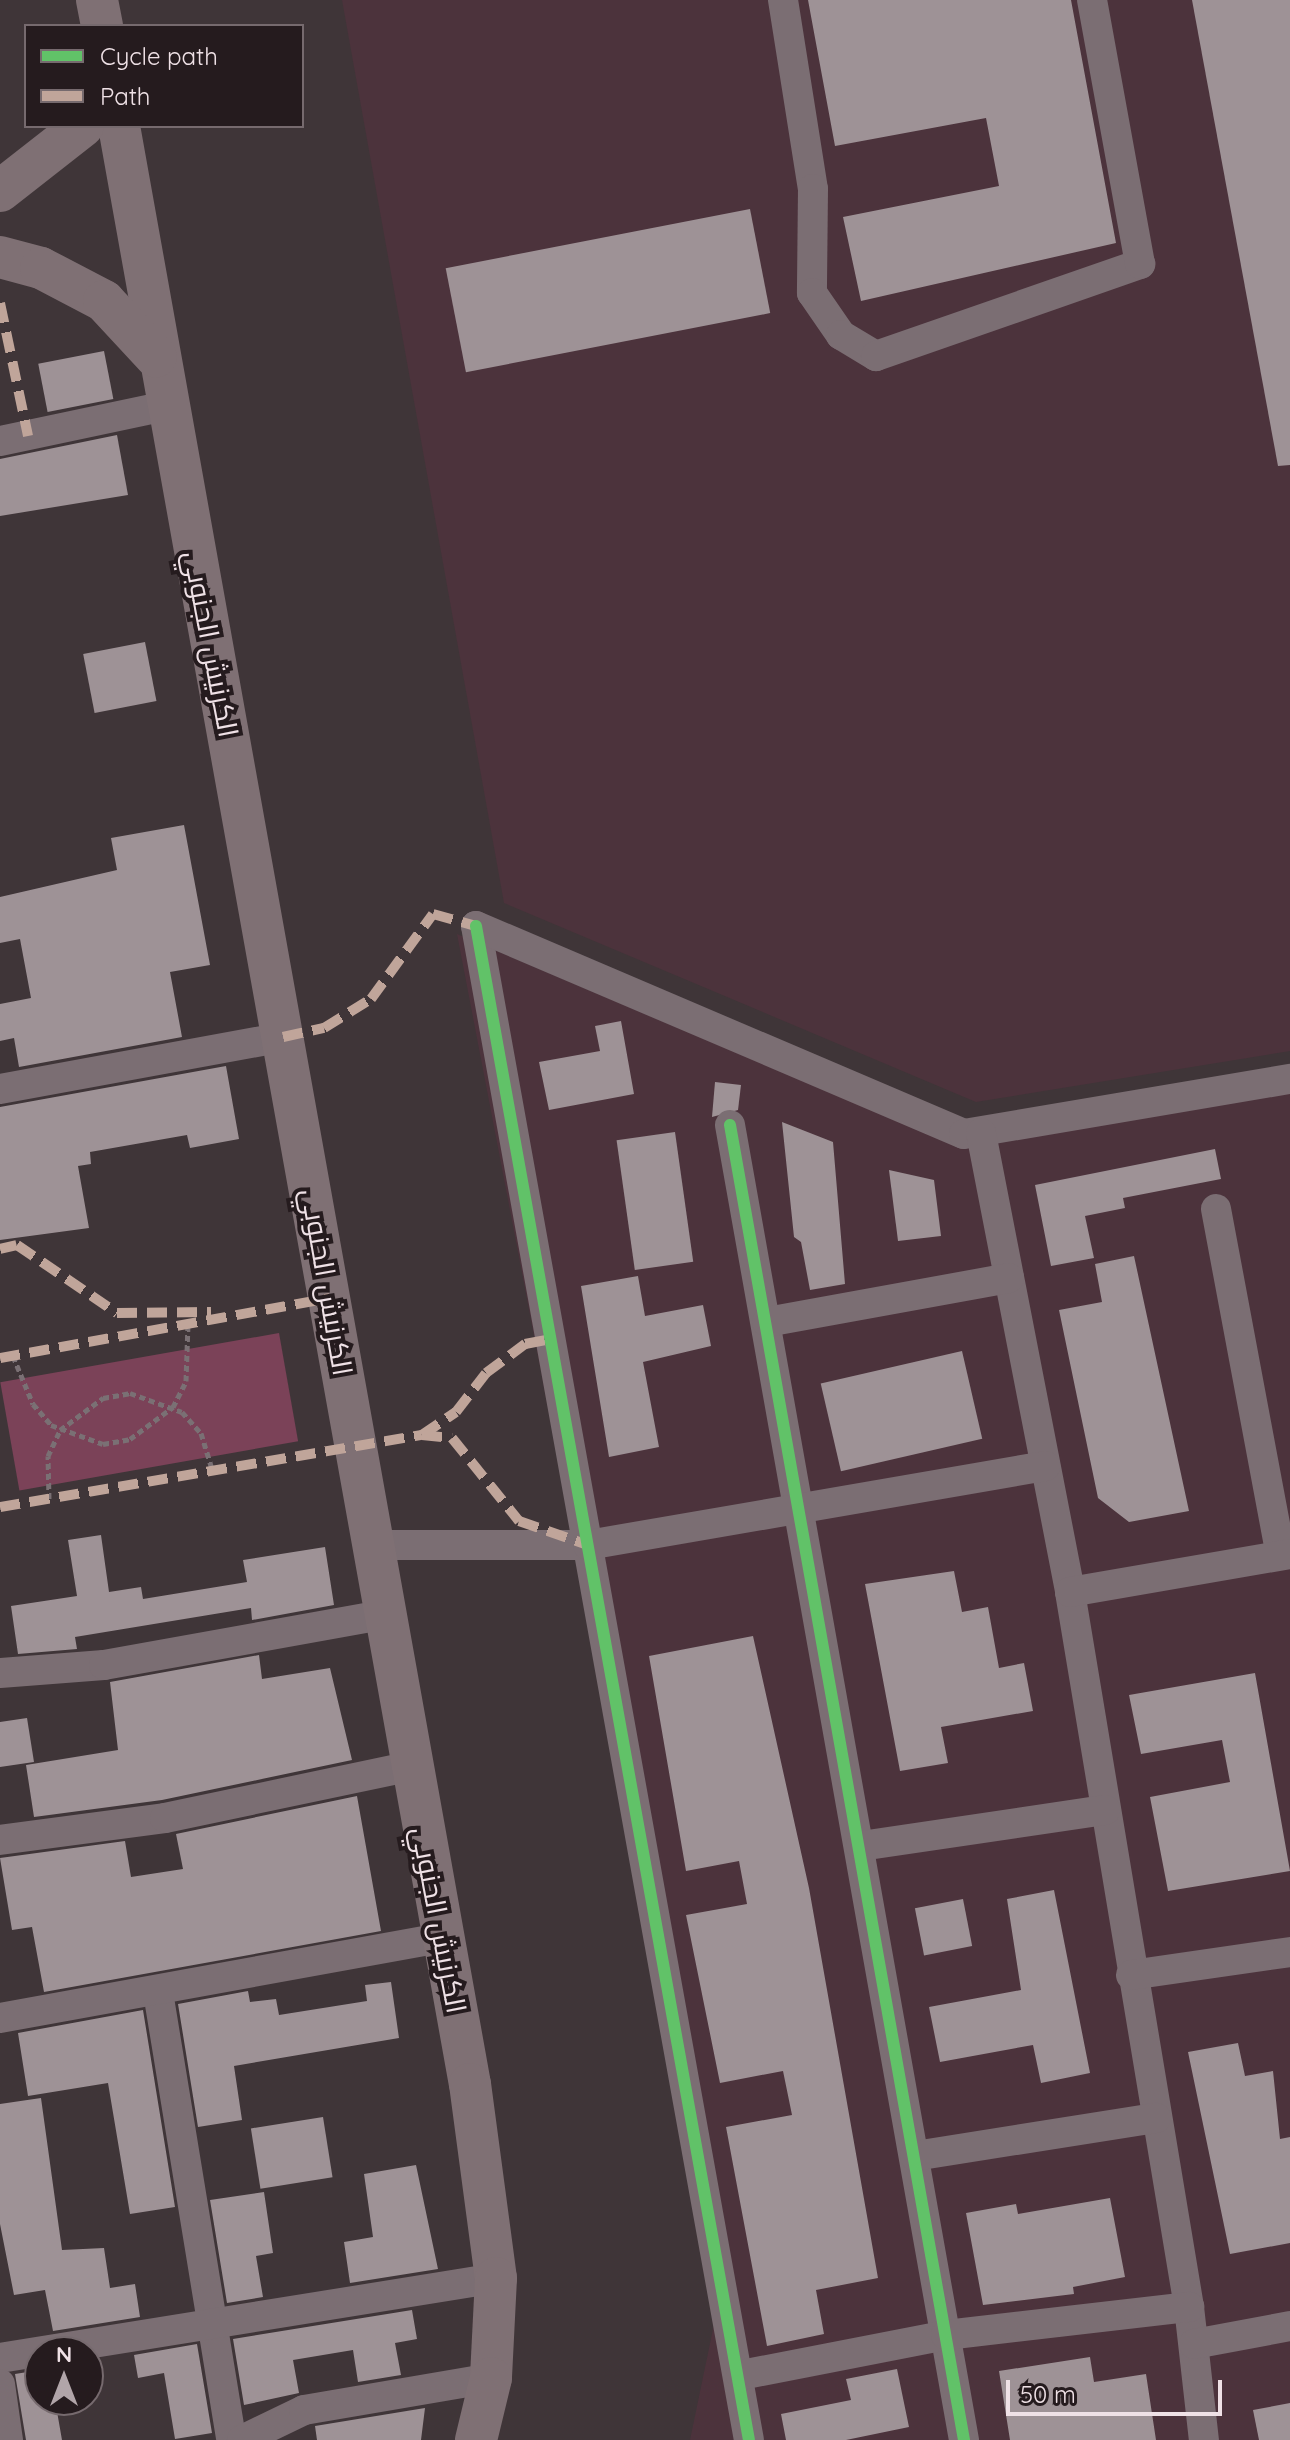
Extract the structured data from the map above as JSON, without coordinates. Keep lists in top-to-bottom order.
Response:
{
  "streets": {
    "main road": ["الكرنيش الجنوبي"]
  },
  "legend": ["Cycle path", "Path"],
  "scale_bar": "50 m",
  "north": "top"
}
